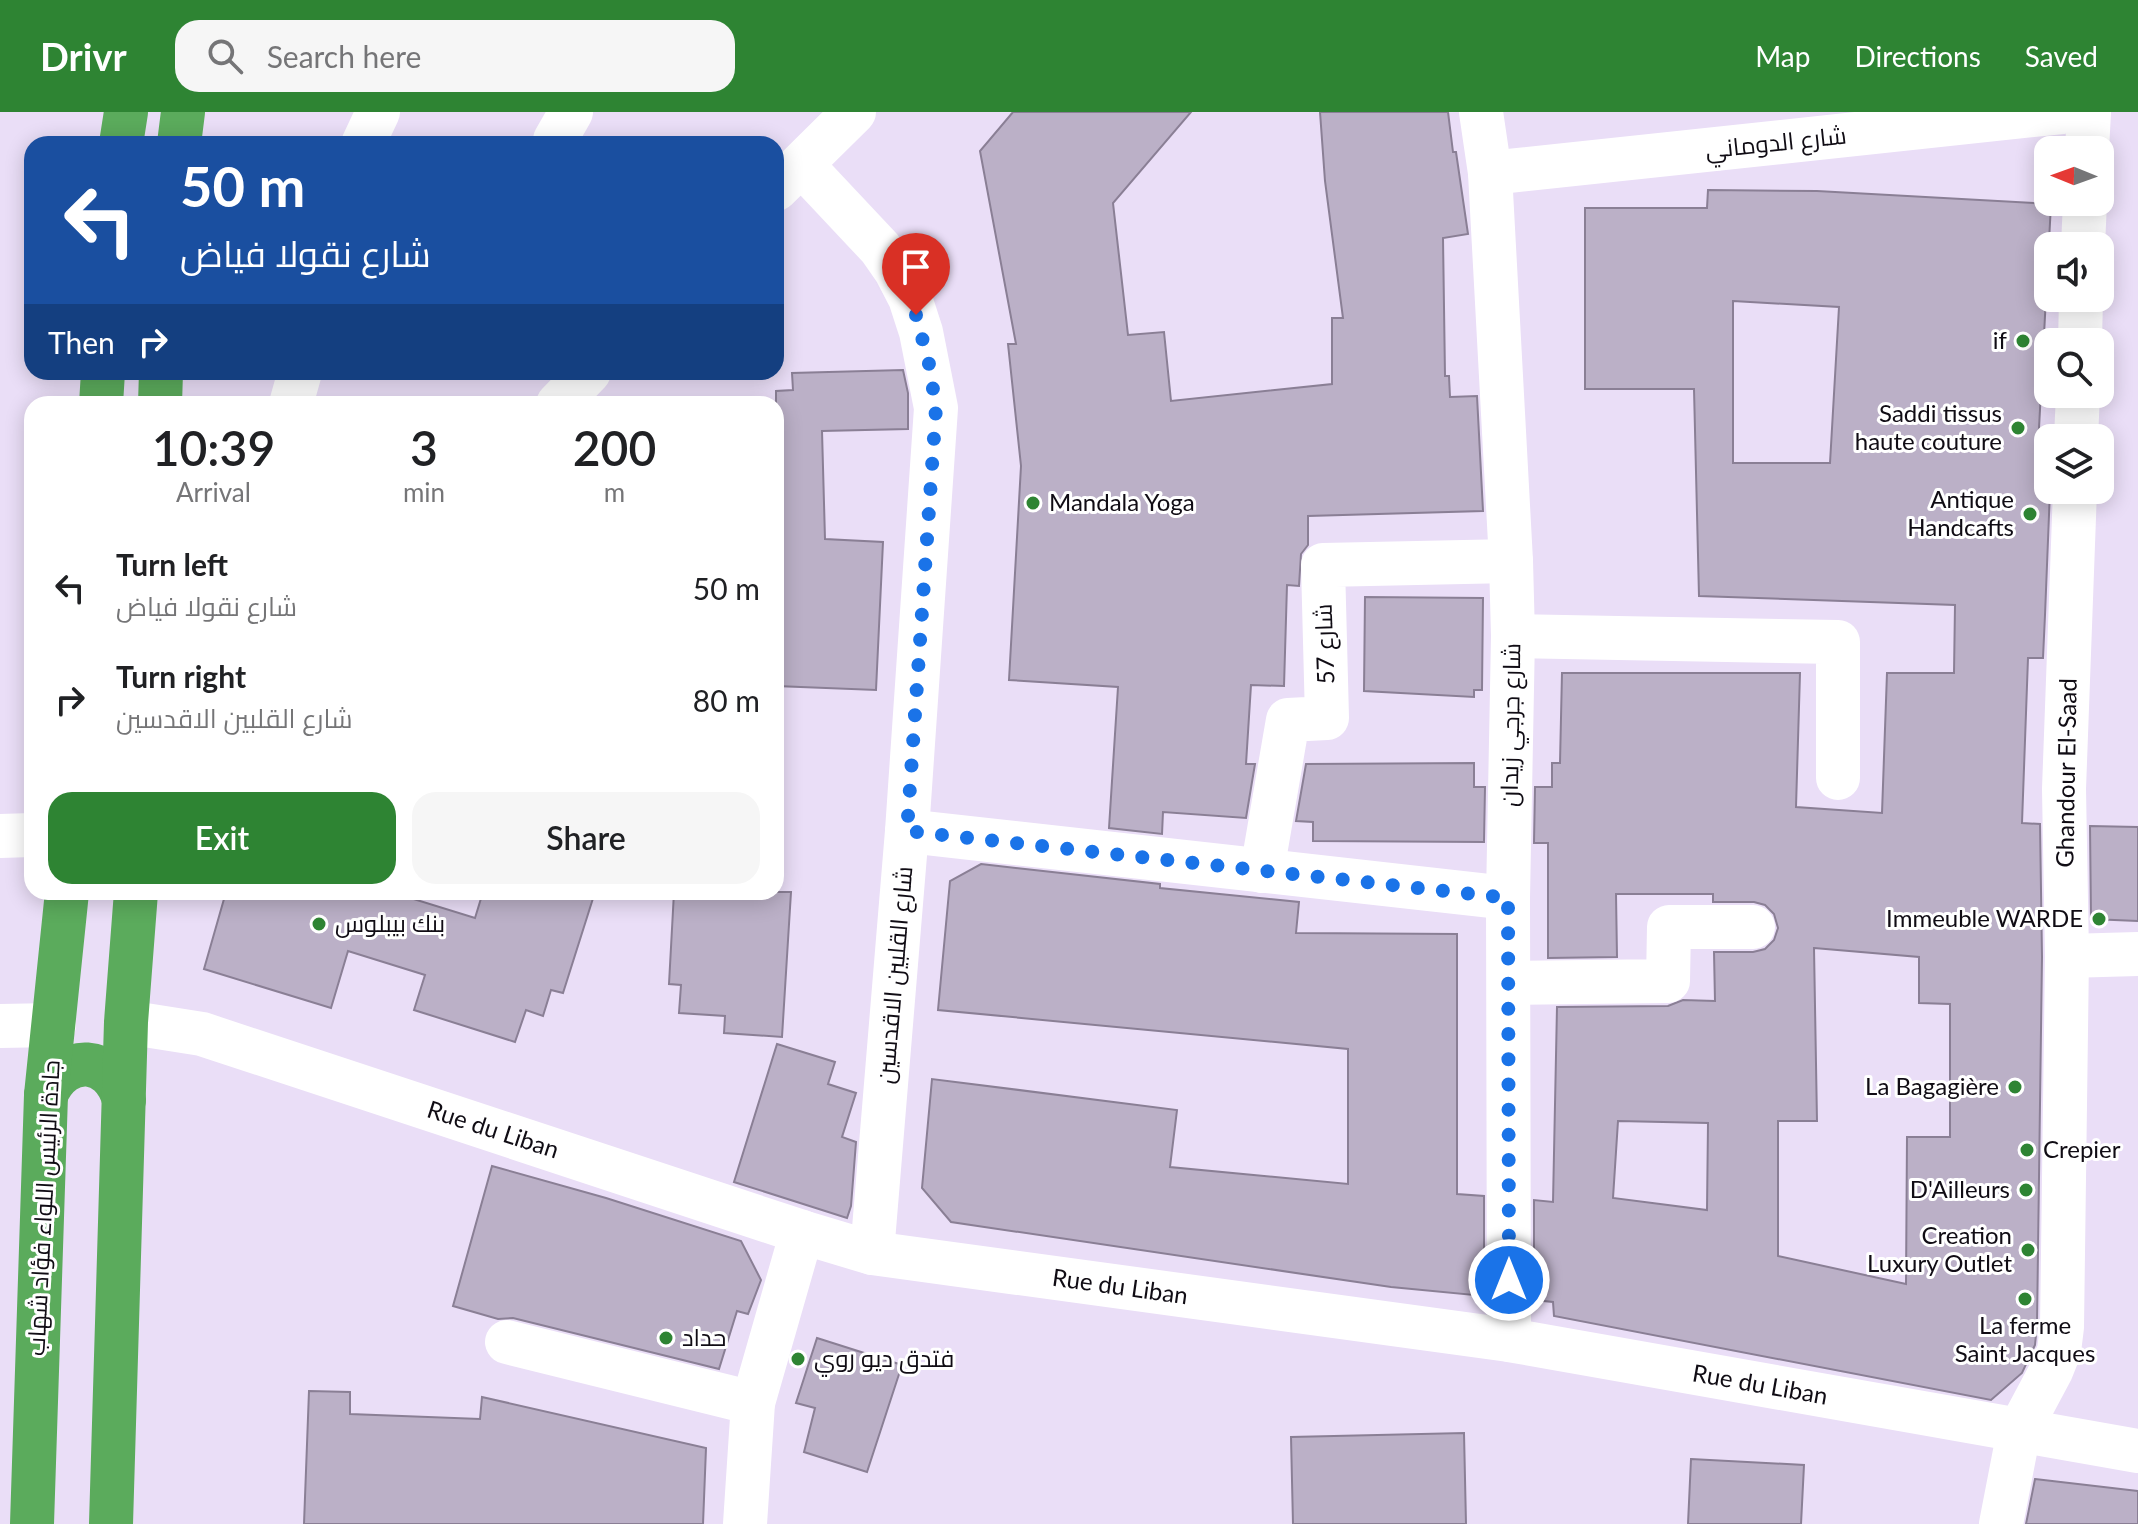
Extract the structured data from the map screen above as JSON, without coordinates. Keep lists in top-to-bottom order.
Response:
{
  "streets": {
    "highway": ["جادة الرئيس اللواء فؤاد شهاب"],
    "street": [
      "شارع الدوماني",
      "شارع 57",
      "شارع جرجي زيدان",
      "Ghandour El-Saad",
      "شارع القلبين الاقدسين",
      "Rue du Liban"
    ]
  },
  "crossings": [
    ["شارع الدوماني", "شارع جرجي زيدان"],
    ["شارع 57", "شارع جرجي زيدان"],
    ["شارع جرجي زيدان", "Rue du Liban"],
    ["Ghandour El-Saad", "Rue du Liban"],
    ["شارع القلبين الاقدسين", "Rue du Liban"]
  ],
  "places": [
    "if",
    "Saddi tissus haute couture",
    "Mandala Yoga",
    "Antique Handcafts",
    "Immeuble WARDE",
    "بنك بيبلوس",
    "La Bagagière",
    "Crepier",
    "D'Ailleurs",
    "Creation Luxury Outlet",
    "La ferme Saint Jacques",
    "حداد",
    "فتدق ديو روي"
  ],
  "north": "left",
  "page": {
    "header": "Drivr",
    "search": "Search here",
    "nav": ["Map", "Directions", "Saved"],
    "turn": ["50 m", "شارع نقولا فياض"],
    "then": "Then",
    "eta": [
      "10:39",
      "Arrival",
      "3",
      "min",
      "200",
      "m"
    ],
    "list": [
      {
        "name": "Turn left",
        "note": "شارع نقولا فياض",
        "value": "50 m"
      },
      {
        "name": "Turn right",
        "note": "شارع القلبين الاقدسين",
        "value": "80 m"
      }
    ],
    "buttons": ["Exit", "Share"]
  }
}
